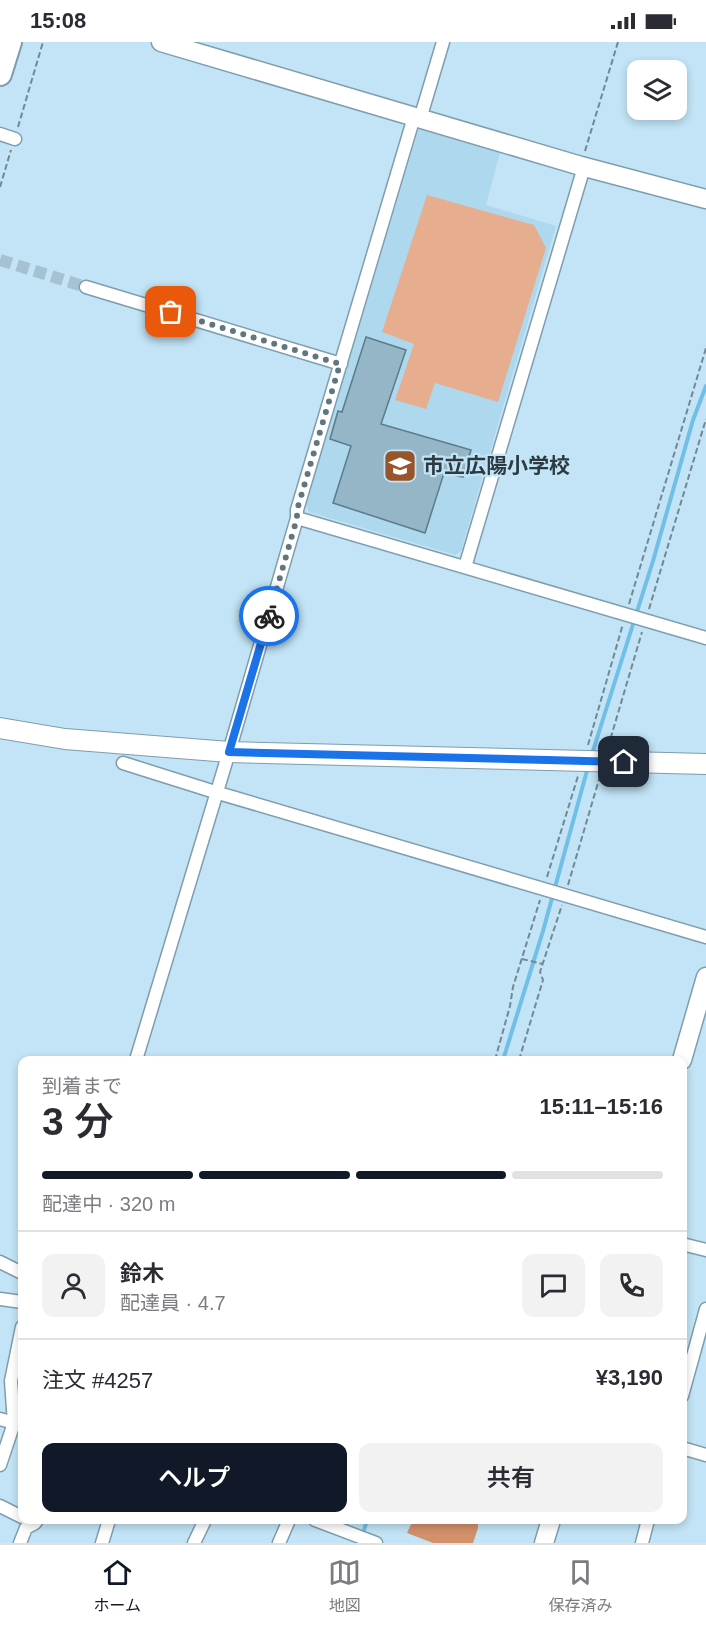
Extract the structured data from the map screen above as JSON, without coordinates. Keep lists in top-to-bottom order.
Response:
{
  "places": {
    "school or university": ["市立広陽小学校"]
  },
  "page": {
    "status": "15:08",
    "heading": ["3 分", "到着まで", "15:11–15:16"],
    "panel": [
      "鈴木",
      "配達員 · 4.7",
      "注文 #4257",
      "¥3,190"
    ],
    "bar": "配達中 · 320 m",
    "buttons": ["ヘルプ", "共有"],
    "tabs": ["ホーム", "地図", "保存済み"]
  }
}
